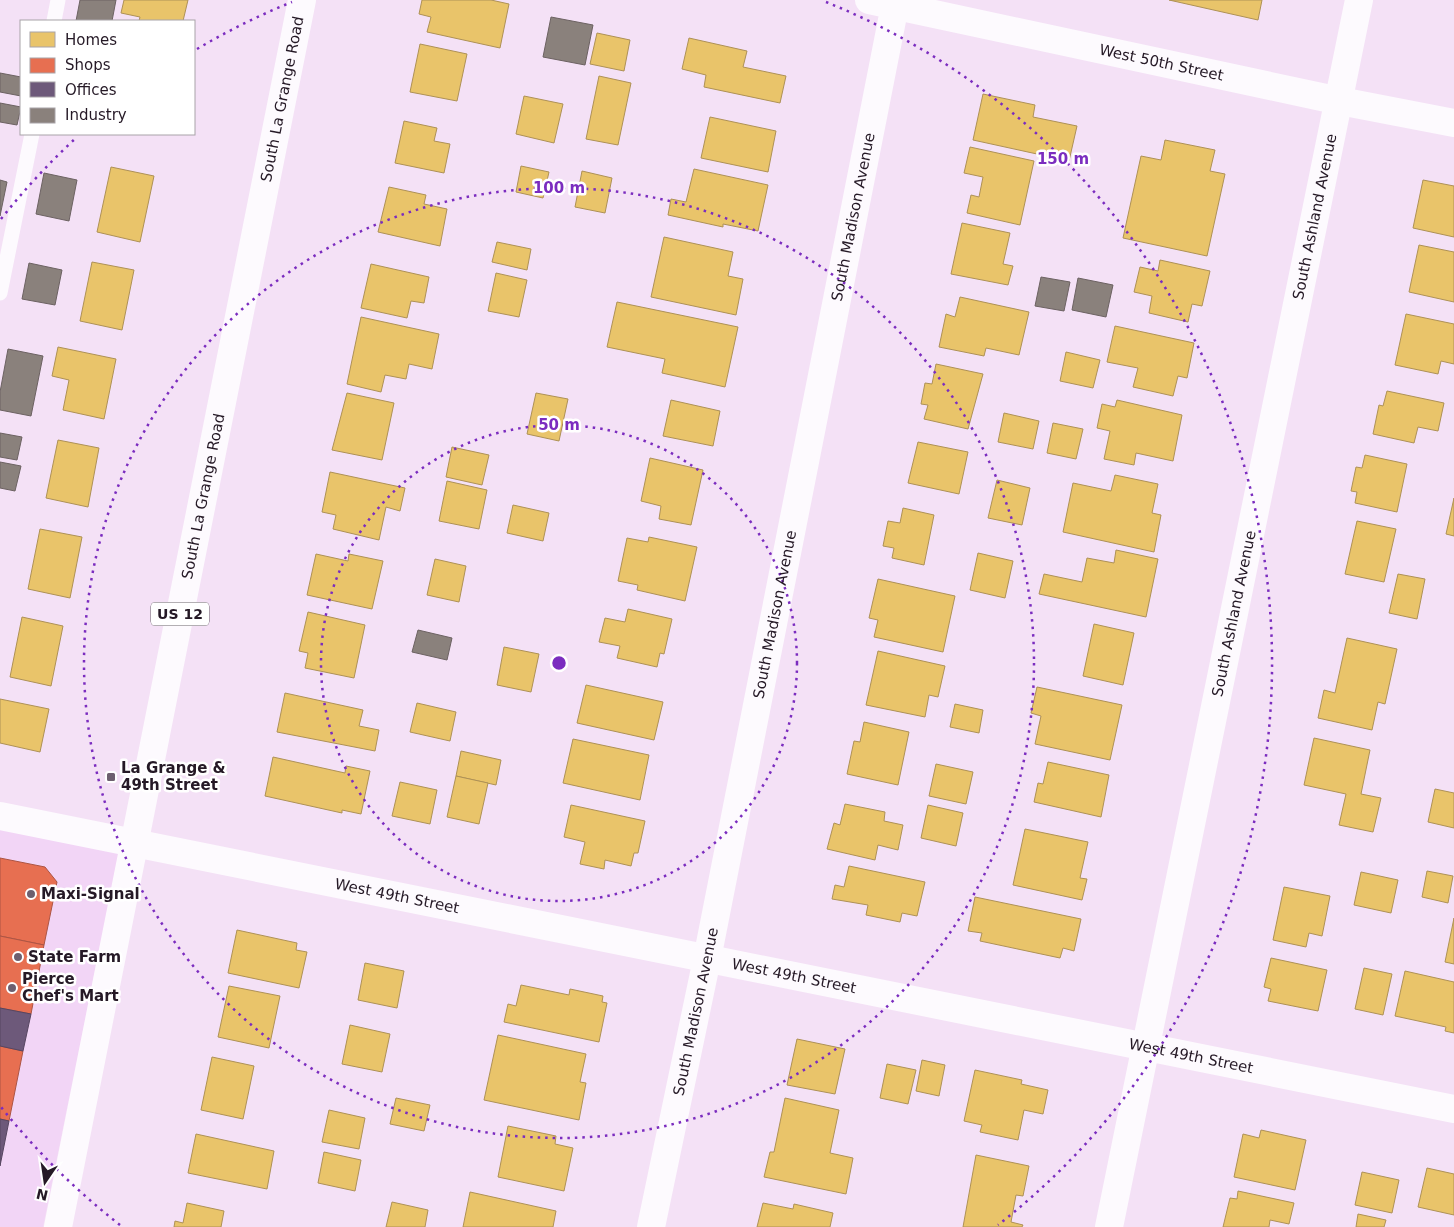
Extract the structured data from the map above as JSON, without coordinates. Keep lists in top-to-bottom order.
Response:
{
  "streets": {
    "street": [
      "West 50th Street",
      "South La Grange Road",
      "South Madison Avenue",
      "South Ashland Avenue",
      "US 12",
      "West 49th Street"
    ]
  },
  "crossings": [
    ["West 50th Street", "South Madison Avenue"],
    ["West 50th Street", "South Ashland Avenue"],
    ["South La Grange Road", "West 49th Street"],
    ["South Madison Avenue", "West 49th Street"],
    ["South Ashland Avenue", "West 49th Street"]
  ],
  "places": {
    "transit": ["La Grange & 49th Street"],
    "other": ["Maxi-Signal", "State Farm", "Pierce Chef's Mart"]
  },
  "legend": [
    "Homes",
    "Shops",
    "Offices",
    "Industry"
  ],
  "north": "bottom",
  "rings": ["150 m", "100 m", "50 m"]
}
